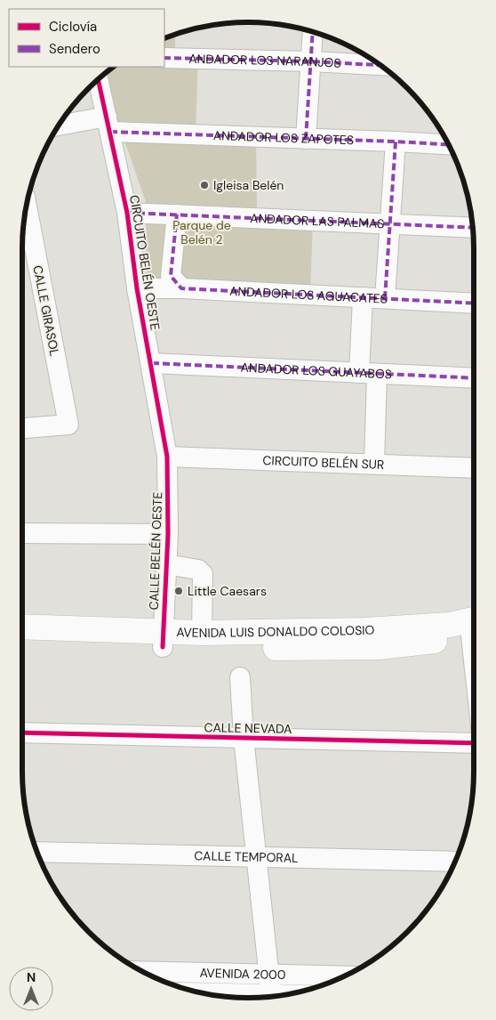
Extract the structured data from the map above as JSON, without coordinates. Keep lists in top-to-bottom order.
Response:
{
  "streets": {
    "main road": ["AVENIDA LUIS DONALDO COLOSIO"],
    "street": [
      "ANDADOR LOS NARANJOS",
      "ANDADOR LOS ZAPOTES",
      "ANDADOR LAS PALMAS",
      "CIRCUITO BELÉN OESTE",
      "ANDADOR LOS AGUACATES",
      "CALLE GIRASOL",
      "ANDADOR LOS GUAYABOS",
      "CIRCUITO BELÉN SUR",
      "CALLE BELÉN OESTE",
      "CALLE NEVADA",
      "CALLE TEMPORAL",
      "AVENIDA 2000"
    ]
  },
  "crossings": [
    ["ANDADOR LOS ZAPOTES", "CIRCUITO BELÉN OESTE"],
    ["ANDADOR LAS PALMAS", "CIRCUITO BELÉN OESTE"],
    ["CIRCUITO BELÉN OESTE", "ANDADOR LOS AGUACATES"],
    ["CIRCUITO BELÉN OESTE", "ANDADOR LOS GUAYABOS"],
    ["CIRCUITO BELÉN OESTE", "CIRCUITO BELÉN SUR"],
    ["CIRCUITO BELÉN OESTE", "CALLE BELÉN OESTE"],
    ["CIRCUITO BELÉN SUR", "CALLE BELÉN OESTE"],
    ["CALLE BELÉN OESTE", "AVENIDA LUIS DONALDO COLOSIO"]
  ],
  "parks": ["Parque de Belén 2"],
  "places": ["Igleisa Belén", "Little Caesars"],
  "legend": ["Ciclovía", "Sendero"],
  "north": "top"
}
